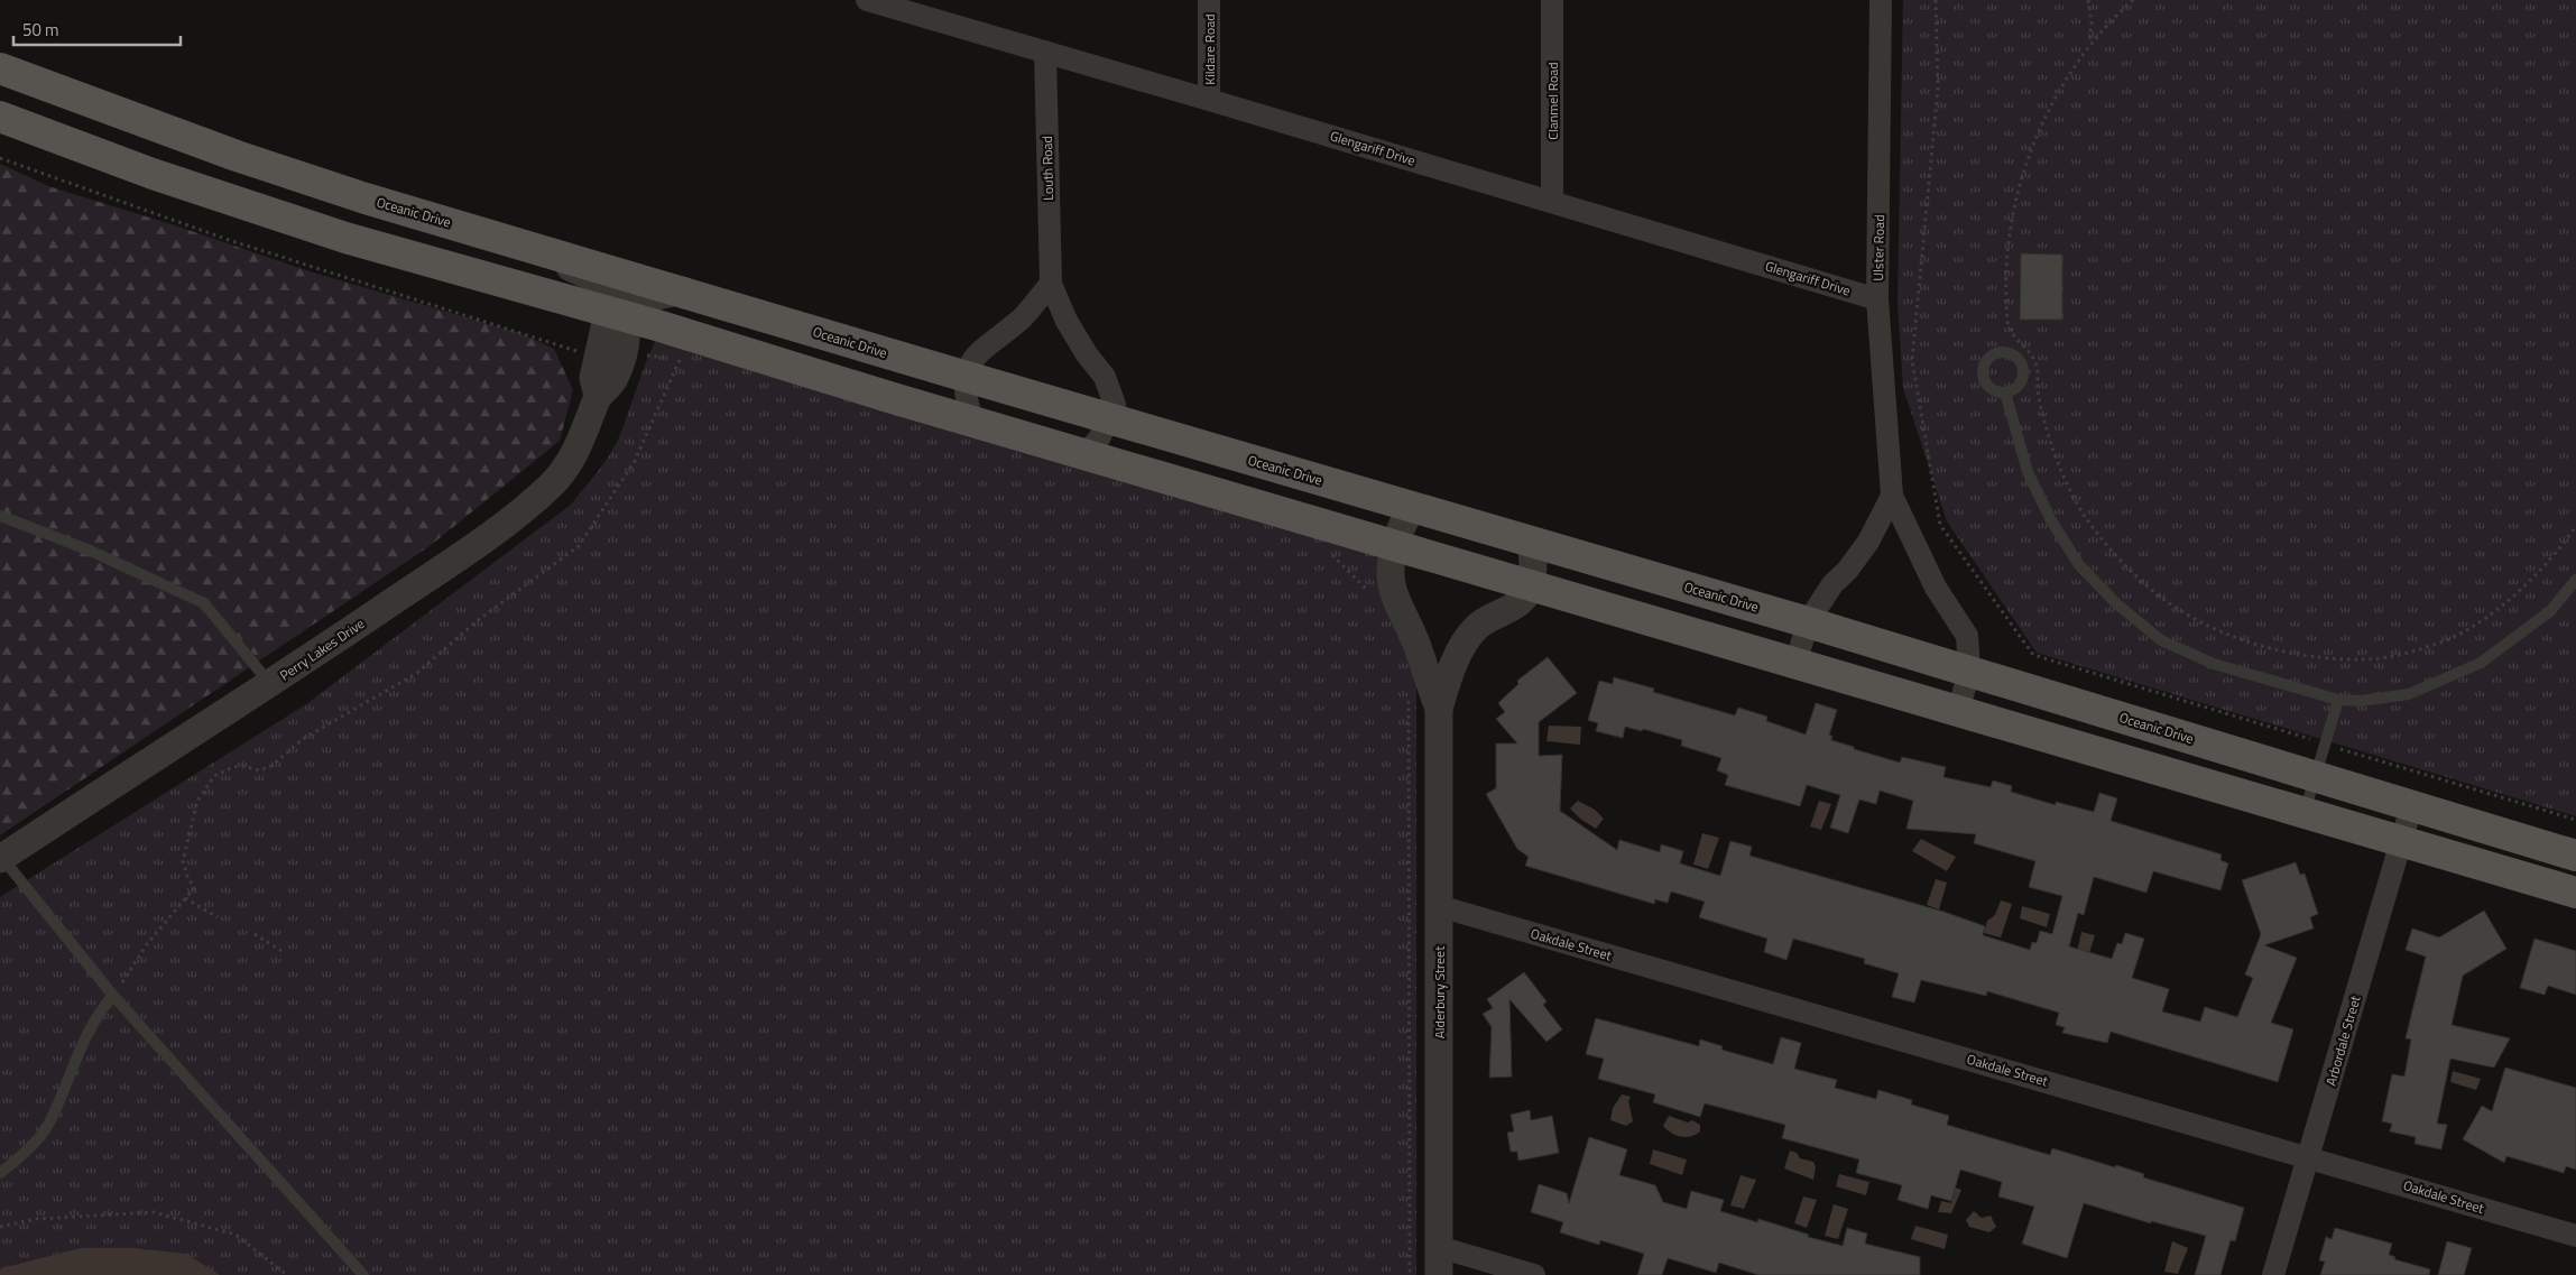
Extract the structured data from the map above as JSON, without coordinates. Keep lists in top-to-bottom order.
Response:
{
  "streets": {
    "main road": ["Oceanic Drive"],
    "street": [
      "Kildare Road",
      "Clanmel Road",
      "Glengariff Drive",
      "Louth Road",
      "Ulster Road",
      "Perry Lakes Drive",
      "Oakdale Street",
      "Alderbury Street",
      "Arbordale Street"
    ]
  },
  "crossings": [
    ["Kildare Road", "Glengariff Drive"],
    ["Clanmel Road", "Glengariff Drive"],
    ["Glengariff Drive", "Louth Road"],
    ["Glengariff Drive", "Ulster Road"],
    ["Louth Road", "Oceanic Drive"],
    ["Oceanic Drive", "Ulster Road"],
    ["Oceanic Drive", "Perry Lakes Drive"],
    ["Oceanic Drive", "Alderbury Street"],
    ["Oceanic Drive", "Arbordale Street"],
    ["Oakdale Street", "Alderbury Street"],
    ["Oakdale Street", "Arbordale Street"]
  ],
  "scale_bar": "50 m"
}
